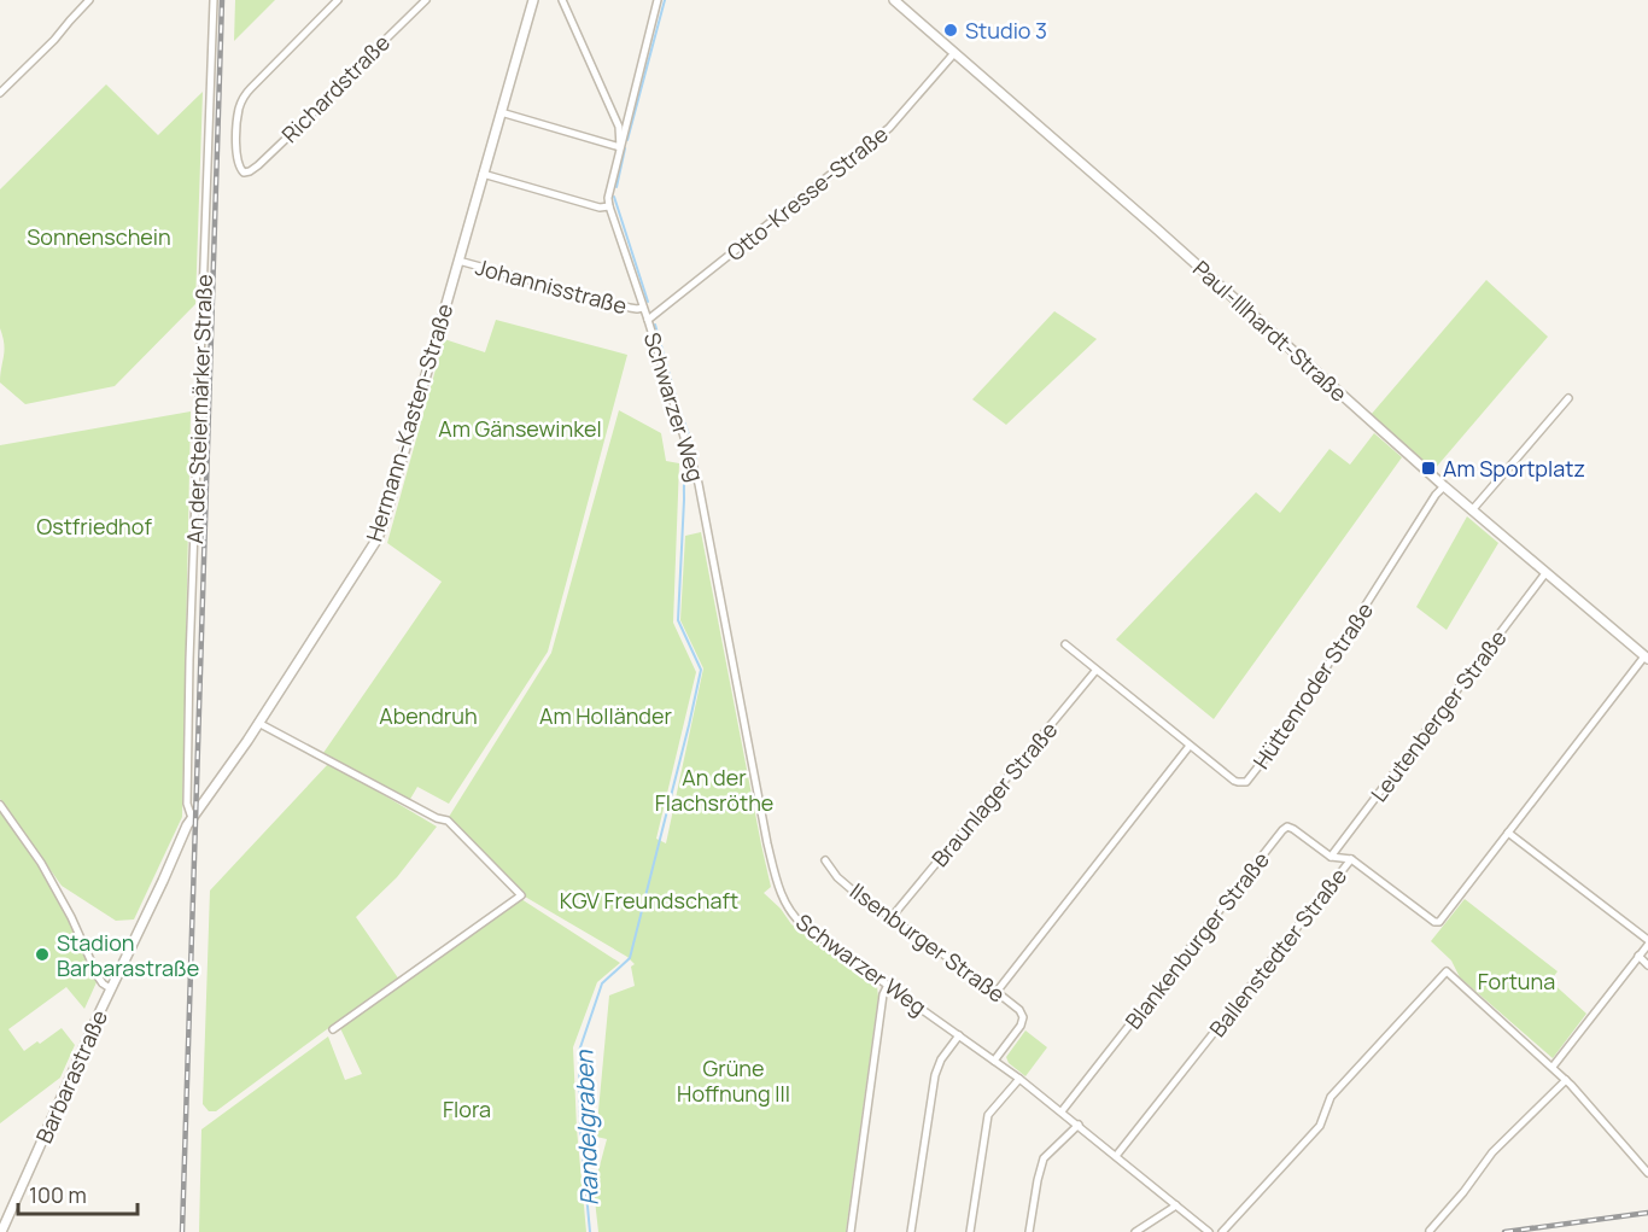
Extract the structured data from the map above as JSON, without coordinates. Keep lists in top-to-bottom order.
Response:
{
  "streets": {
    "street": [
      "Richardstraße",
      "Otto-Kresse-Straße",
      "Johannisstraße",
      "Paul-Illhardt-Straße",
      "Schwarzer Weg",
      "An der Steiermärker Straße",
      "Hermann-Kasten-Straße",
      "Hüttenroder Straße",
      "Leutenberger Straße",
      "Braunlager Straße",
      "Blankenburger Straße",
      "Ilsenburger Straße",
      "Ballenstedter Straße",
      "Barbarastraße"
    ]
  },
  "crossings": [
    ["Otto-Kresse-Straße", "Paul-Illhardt-Straße"],
    ["Otto-Kresse-Straße", "Schwarzer Weg"],
    ["Johannisstraße", "Hermann-Kasten-Straße"],
    ["Paul-Illhardt-Straße", "Hüttenroder Straße"],
    ["Paul-Illhardt-Straße", "Leutenberger Straße"],
    ["Paul-Illhardt-Straße", "Ballenstedter Straße"],
    ["Schwarzer Weg", "Blankenburger Straße"],
    ["Schwarzer Weg", "Ilsenburger Straße"],
    ["Schwarzer Weg", "Ballenstedter Straße"],
    ["An der Steiermärker Straße", "Barbarastraße"],
    ["Hermann-Kasten-Straße", "Barbarastraße"],
    ["Hüttenroder Straße", "Braunlager Straße"],
    ["Leutenberger Straße", "Blankenburger Straße"],
    ["Braunlager Straße", "Ilsenburger Straße"],
    ["Blankenburger Straße", "Ballenstedter Straße"]
  ],
  "water": ["Randelgraben"],
  "parks": [
    "Sonnenschein",
    "Am Gänsewinkel",
    "Ostfriedhof",
    "Abendruh",
    "Am Holländer",
    "An der Flachsröthe",
    "KGV Freundschaft",
    "Fortuna",
    "Grüne Hoffnung III",
    "Flora"
  ],
  "places": {
    "other": ["Studio 3", "Stadion Barbarastraße"],
    "transit": ["Am Sportplatz"]
  },
  "scale_bar": "100 m"
}
